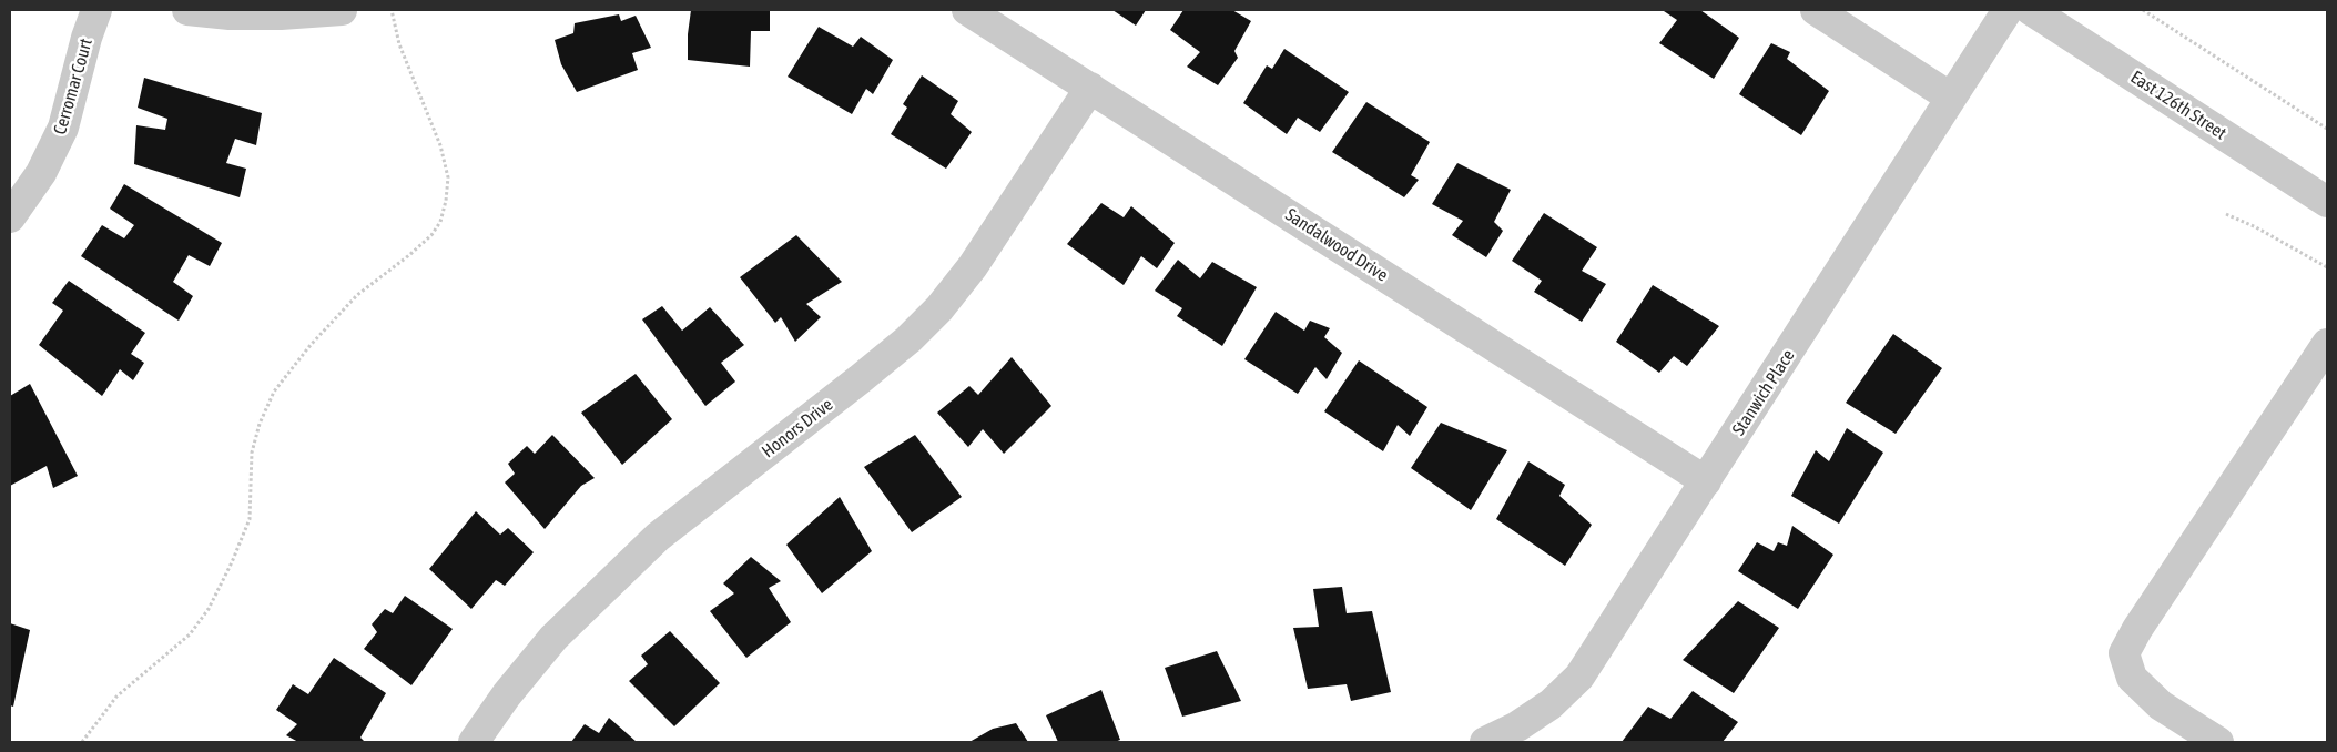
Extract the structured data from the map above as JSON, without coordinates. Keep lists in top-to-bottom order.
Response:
{
  "streets": {
    "street": [
      "Cerromar Court",
      "East 126th Street",
      "Sandalwood Drive",
      "Stanwich Place",
      "Honors Drive"
    ]
  },
  "crossings": [
    ["Sandalwood Drive", "Stanwich Place"],
    ["Sandalwood Drive", "Honors Drive"]
  ]
}
